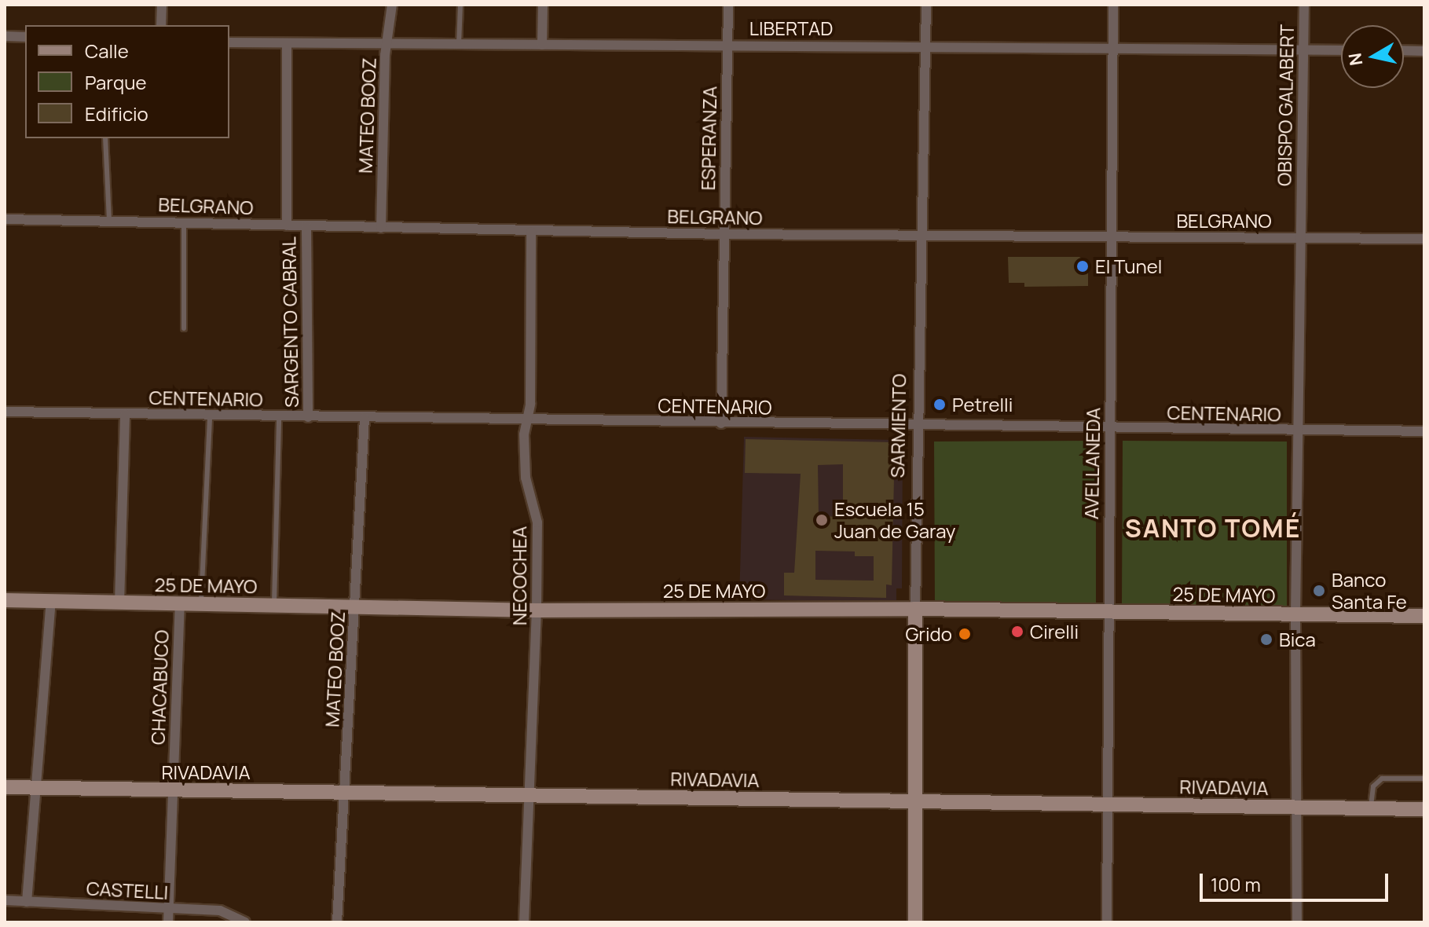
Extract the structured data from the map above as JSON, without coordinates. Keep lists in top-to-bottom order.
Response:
{
  "streets": {
    "main road": ["SARMIENTO", "25 DE MAYO", "RIVADAVIA"],
    "street": [
      "LIBERTAD",
      "OBISPO GALABERT",
      "MATEO BOOZ",
      "ESPERANZA",
      "BELGRANO",
      "SARGENTO CABRAL",
      "CENTENARIO",
      "AVELLANEDA",
      "NECOCHEA",
      "CHACABUCO",
      "CASTELLI"
    ]
  },
  "crossings": [
    ["LIBERTAD", "OBISPO GALABERT"],
    ["LIBERTAD", "MATEO BOOZ"],
    ["LIBERTAD", "ESPERANZA"],
    ["LIBERTAD", "SARGENTO CABRAL"],
    ["LIBERTAD", "SARMIENTO"],
    ["LIBERTAD", "AVELLANEDA"],
    ["OBISPO GALABERT", "BELGRANO"],
    ["OBISPO GALABERT", "CENTENARIO"],
    ["OBISPO GALABERT", "25 DE MAYO"],
    ["OBISPO GALABERT", "RIVADAVIA"],
    ["MATEO BOOZ", "BELGRANO"],
    ["MATEO BOOZ", "CENTENARIO"],
    ["MATEO BOOZ", "25 DE MAYO"],
    ["MATEO BOOZ", "RIVADAVIA"],
    ["ESPERANZA", "BELGRANO"],
    ["ESPERANZA", "CENTENARIO"],
    ["BELGRANO", "SARGENTO CABRAL"],
    ["BELGRANO", "SARMIENTO"],
    ["BELGRANO", "AVELLANEDA"],
    ["BELGRANO", "NECOCHEA"],
    ["SARGENTO CABRAL", "CENTENARIO"],
    ["SARGENTO CABRAL", "25 DE MAYO"],
    ["CENTENARIO", "SARMIENTO"],
    ["CENTENARIO", "AVELLANEDA"],
    ["CENTENARIO", "NECOCHEA"],
    ["SARMIENTO", "25 DE MAYO"],
    ["SARMIENTO", "RIVADAVIA"],
    ["AVELLANEDA", "25 DE MAYO"],
    ["AVELLANEDA", "RIVADAVIA"],
    ["NECOCHEA", "25 DE MAYO"],
    ["NECOCHEA", "RIVADAVIA"],
    ["25 DE MAYO", "CHACABUCO"],
    ["CHACABUCO", "RIVADAVIA"],
    ["CHACABUCO", "CASTELLI"]
  ],
  "districts": ["SANTO TOMÉ"],
  "places": [
    "El Tunel",
    "Petrelli",
    "Escuela 15 Juan de Garay",
    "Banco Santa Fe",
    "Cirelli",
    "Grido",
    "Bica"
  ],
  "legend": ["Calle", "Parque", "Edificio"],
  "scale_bar": "100 m",
  "north": "left"
}
